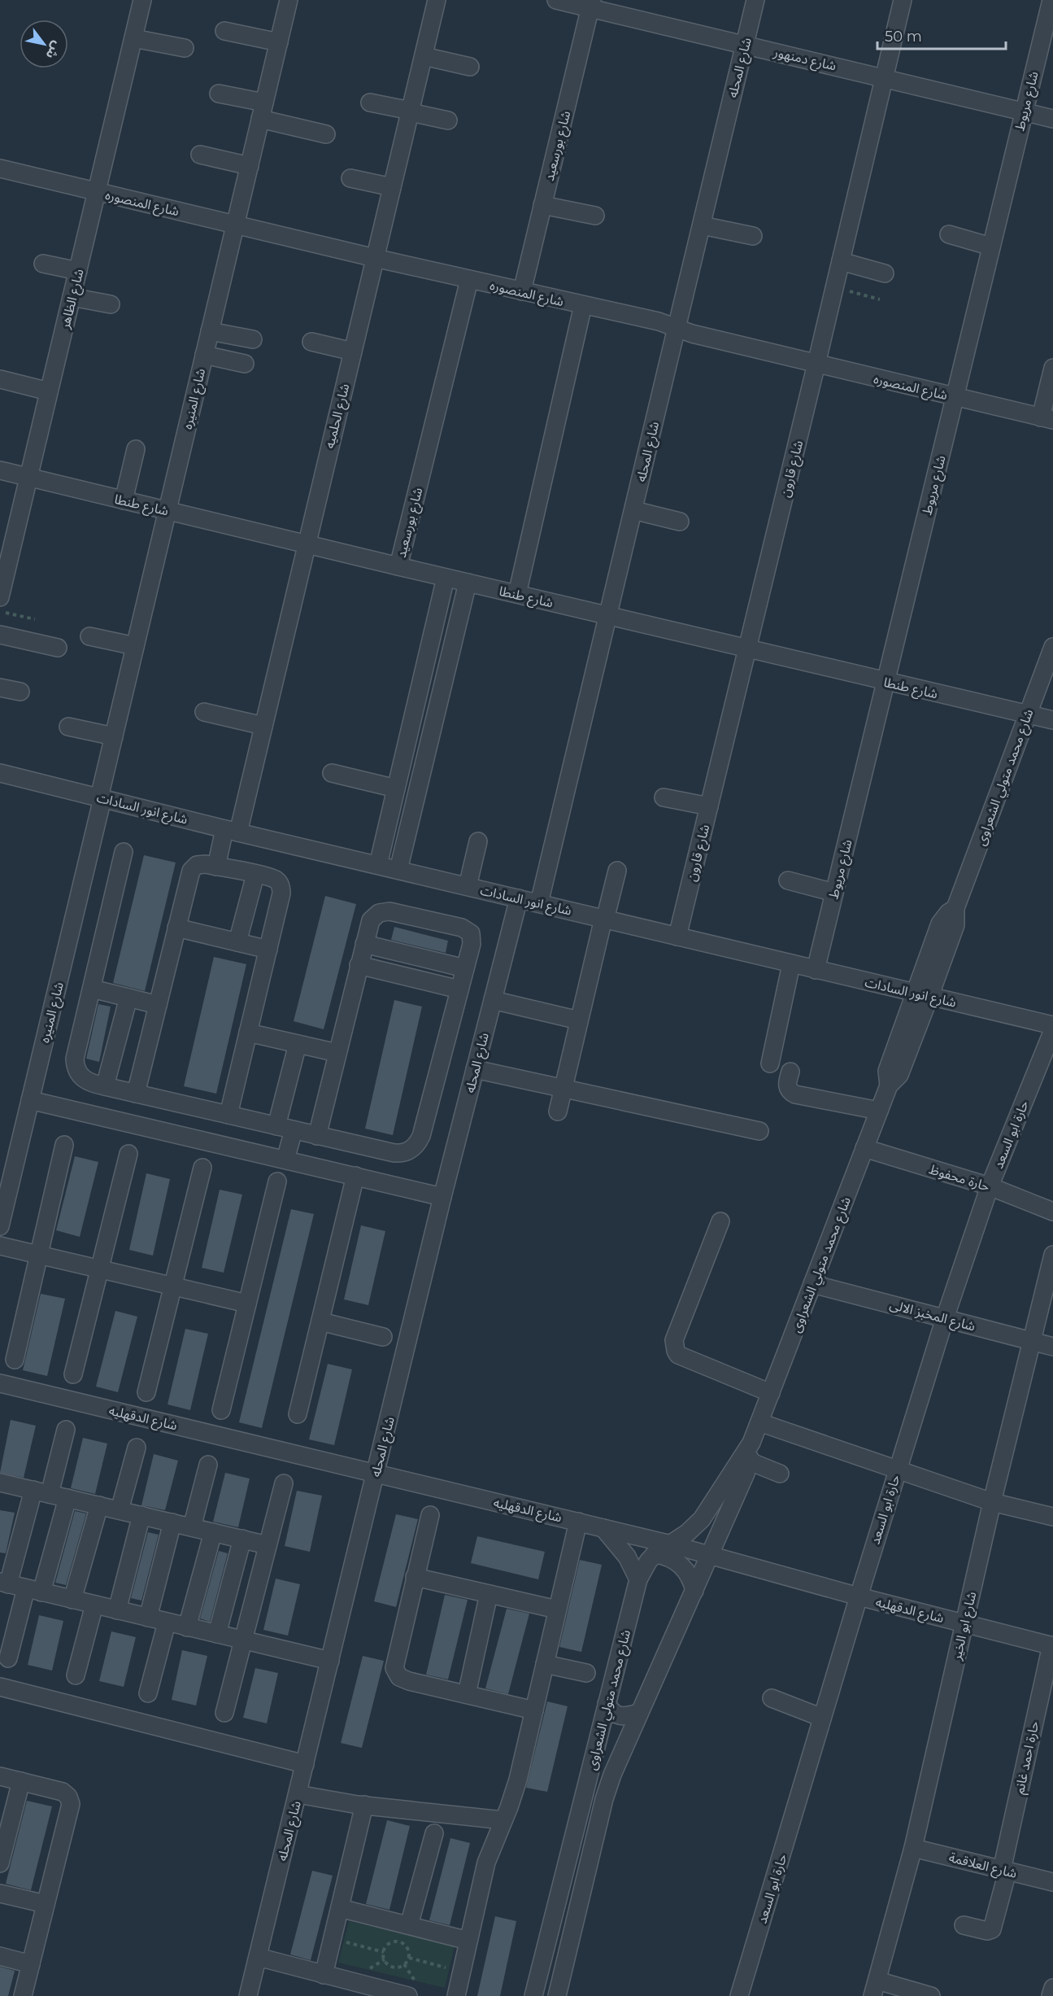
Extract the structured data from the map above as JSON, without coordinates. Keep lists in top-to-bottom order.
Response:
{
  "streets": {
    "street": [
      "شارع دمنهور",
      "شارع المحله",
      "شارع مريوط",
      "شارع بورسعيد",
      "شارع المنصوره",
      "شارع الظاهر",
      "شارع المنيره",
      "شارع الحلميه",
      "شارع قارون",
      "شارع طنطا",
      "شارع محمد متولي الشعراوى",
      "شارع انور السادات",
      "حارة ابو السعد",
      "حارة محفوظ",
      "شارع المخبز الالى",
      "شارع الدقهليه",
      "شارع ابو الخير",
      "حارة احمد غانم",
      "شارع العلاقمة"
    ]
  },
  "crossings": [
    ["شارع دمنهور", "شارع المحله"],
    ["شارع دمنهور", "شارع مريوط"],
    ["شارع دمنهور", "شارع بورسعيد"],
    ["شارع دمنهور", "شارع قارون"],
    ["شارع المحله", "شارع المنصوره"],
    ["شارع المحله", "شارع طنطا"],
    ["شارع المحله", "شارع انور السادات"],
    ["شارع المحله", "شارع الدقهليه"],
    ["شارع مريوط", "شارع المنصوره"],
    ["شارع مريوط", "شارع طنطا"],
    ["شارع مريوط", "شارع انور السادات"],
    ["شارع بورسعيد", "شارع المنصوره"],
    ["شارع بورسعيد", "شارع طنطا"],
    ["شارع المنصوره", "شارع الظاهر"],
    ["شارع المنصوره", "شارع المنيره"],
    ["شارع المنصوره", "شارع الحلميه"],
    ["شارع المنصوره", "شارع قارون"],
    ["شارع الظاهر", "شارع طنطا"],
    ["شارع المنيره", "شارع طنطا"],
    ["شارع المنيره", "شارع انور السادات"],
    ["شارع الحلميه", "شارع طنطا"],
    ["شارع الحلميه", "شارع انور السادات"],
    ["شارع قارون", "شارع طنطا"],
    ["شارع قارون", "شارع انور السادات"],
    ["شارع طنطا", "شارع محمد متولي الشعراوى"],
    ["شارع محمد متولي الشعراوى", "شارع انور السادات"],
    ["شارع محمد متولي الشعراوى", "حارة محفوظ"],
    ["شارع محمد متولي الشعراوى", "شارع المخبز الالى"],
    ["شارع محمد متولي الشعراوى", "شارع الدقهليه"],
    ["حارة ابو السعد", "حارة محفوظ"],
    ["حارة ابو السعد", "شارع المخبز الالى"],
    ["حارة ابو السعد", "شارع الدقهليه"],
    ["شارع المخبز الالى", "شارع ابو الخير"],
    ["شارع الدقهليه", "شارع ابو الخير"],
    ["شارع الدقهليه", "حارة احمد غانم"],
    ["شارع ابو الخير", "شارع العلاقمة"],
    ["حارة احمد غانم", "شارع العلاقمة"]
  ],
  "scale_bar": "50 m",
  "north": "bottom right"
}
